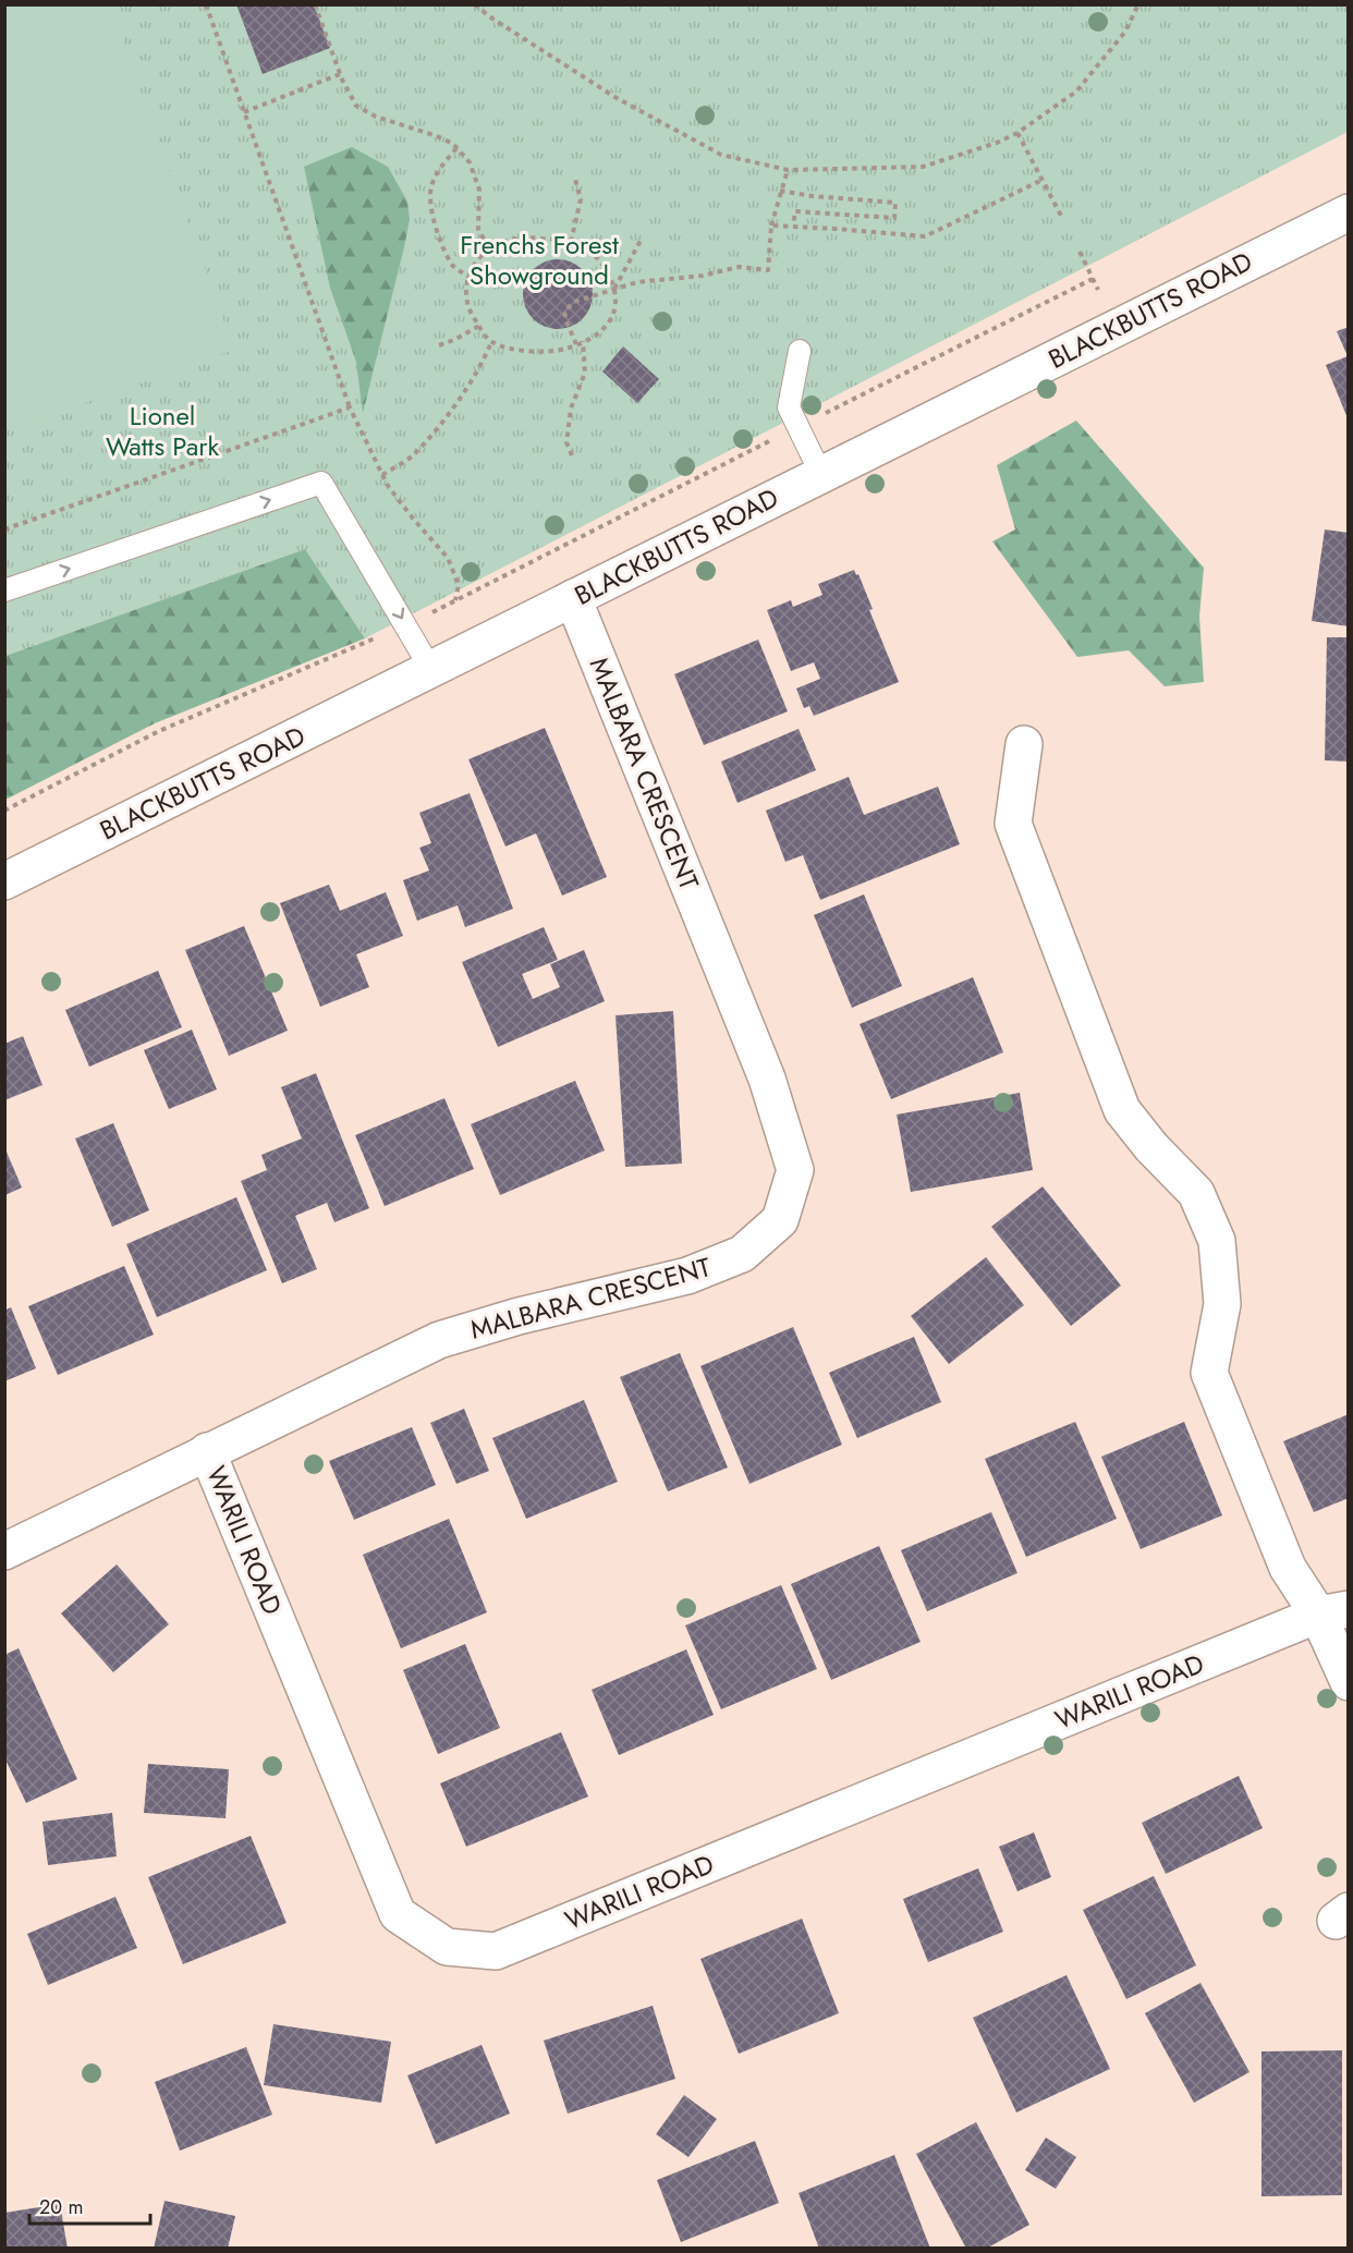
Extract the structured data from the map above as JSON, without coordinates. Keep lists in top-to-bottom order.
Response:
{
  "streets": {
    "street": ["BLACKBUTTS ROAD", "MALBARA CRESCENT", "WARILI ROAD"]
  },
  "crossings": [
    ["BLACKBUTTS ROAD", "MALBARA CRESCENT"],
    ["MALBARA CRESCENT", "WARILI ROAD"]
  ],
  "parks": ["Frenchs Forest Showground", "Lionel Watts Park"],
  "scale_bar": "20 m"
}
